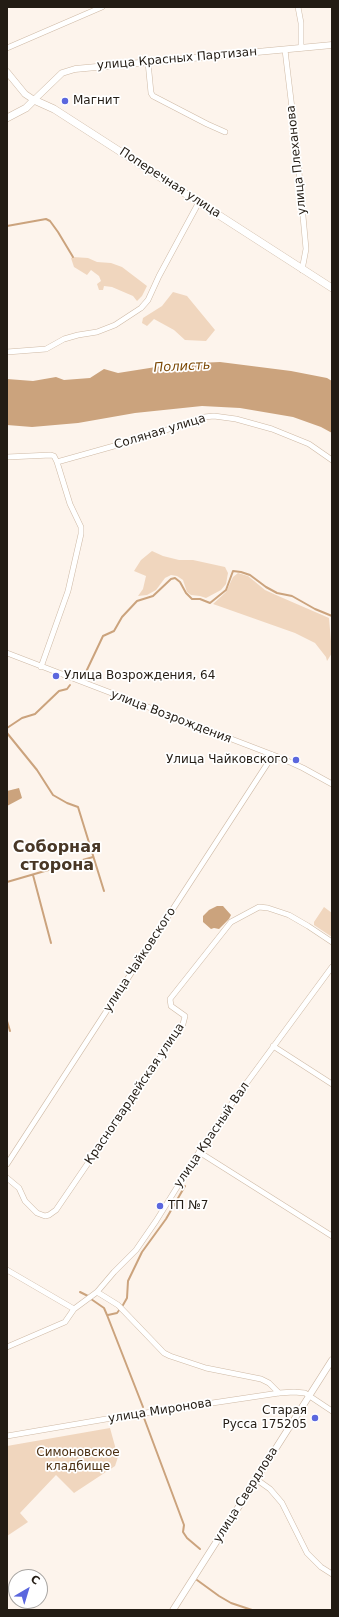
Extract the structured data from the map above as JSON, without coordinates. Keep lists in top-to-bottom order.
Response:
{
  "streets": {
    "main road": ["Поперечная улица"],
    "street": [
      "улица Красных Партизан",
      "улица Плеханова",
      "Соляная улица",
      "улица Возрождения",
      "улица Чайковского",
      "Красногвардейская улица",
      "улица Красный Вал",
      "улица Миронова",
      "улица Свердлова"
    ]
  },
  "crossings": [
    ["улица Красных Партизан", "улица Плеханова"],
    ["улица Красных Партизан", "Поперечная улица"],
    ["улица Плеханова", "Поперечная улица"],
    ["улица Возрождения", "улица Чайковского"],
    ["улица Миронова", "улица Свердлова"]
  ],
  "districts": ["Соборная сторона"],
  "water": ["Полисть"],
  "parks": ["Симоновское кладбище"],
  "places": [
    "Магнит",
    "Улица Возрождения, 64",
    "Улица Чайковского",
    "ТП №7",
    "Старая Русса 175205"
  ],
  "north": "top right"
}
